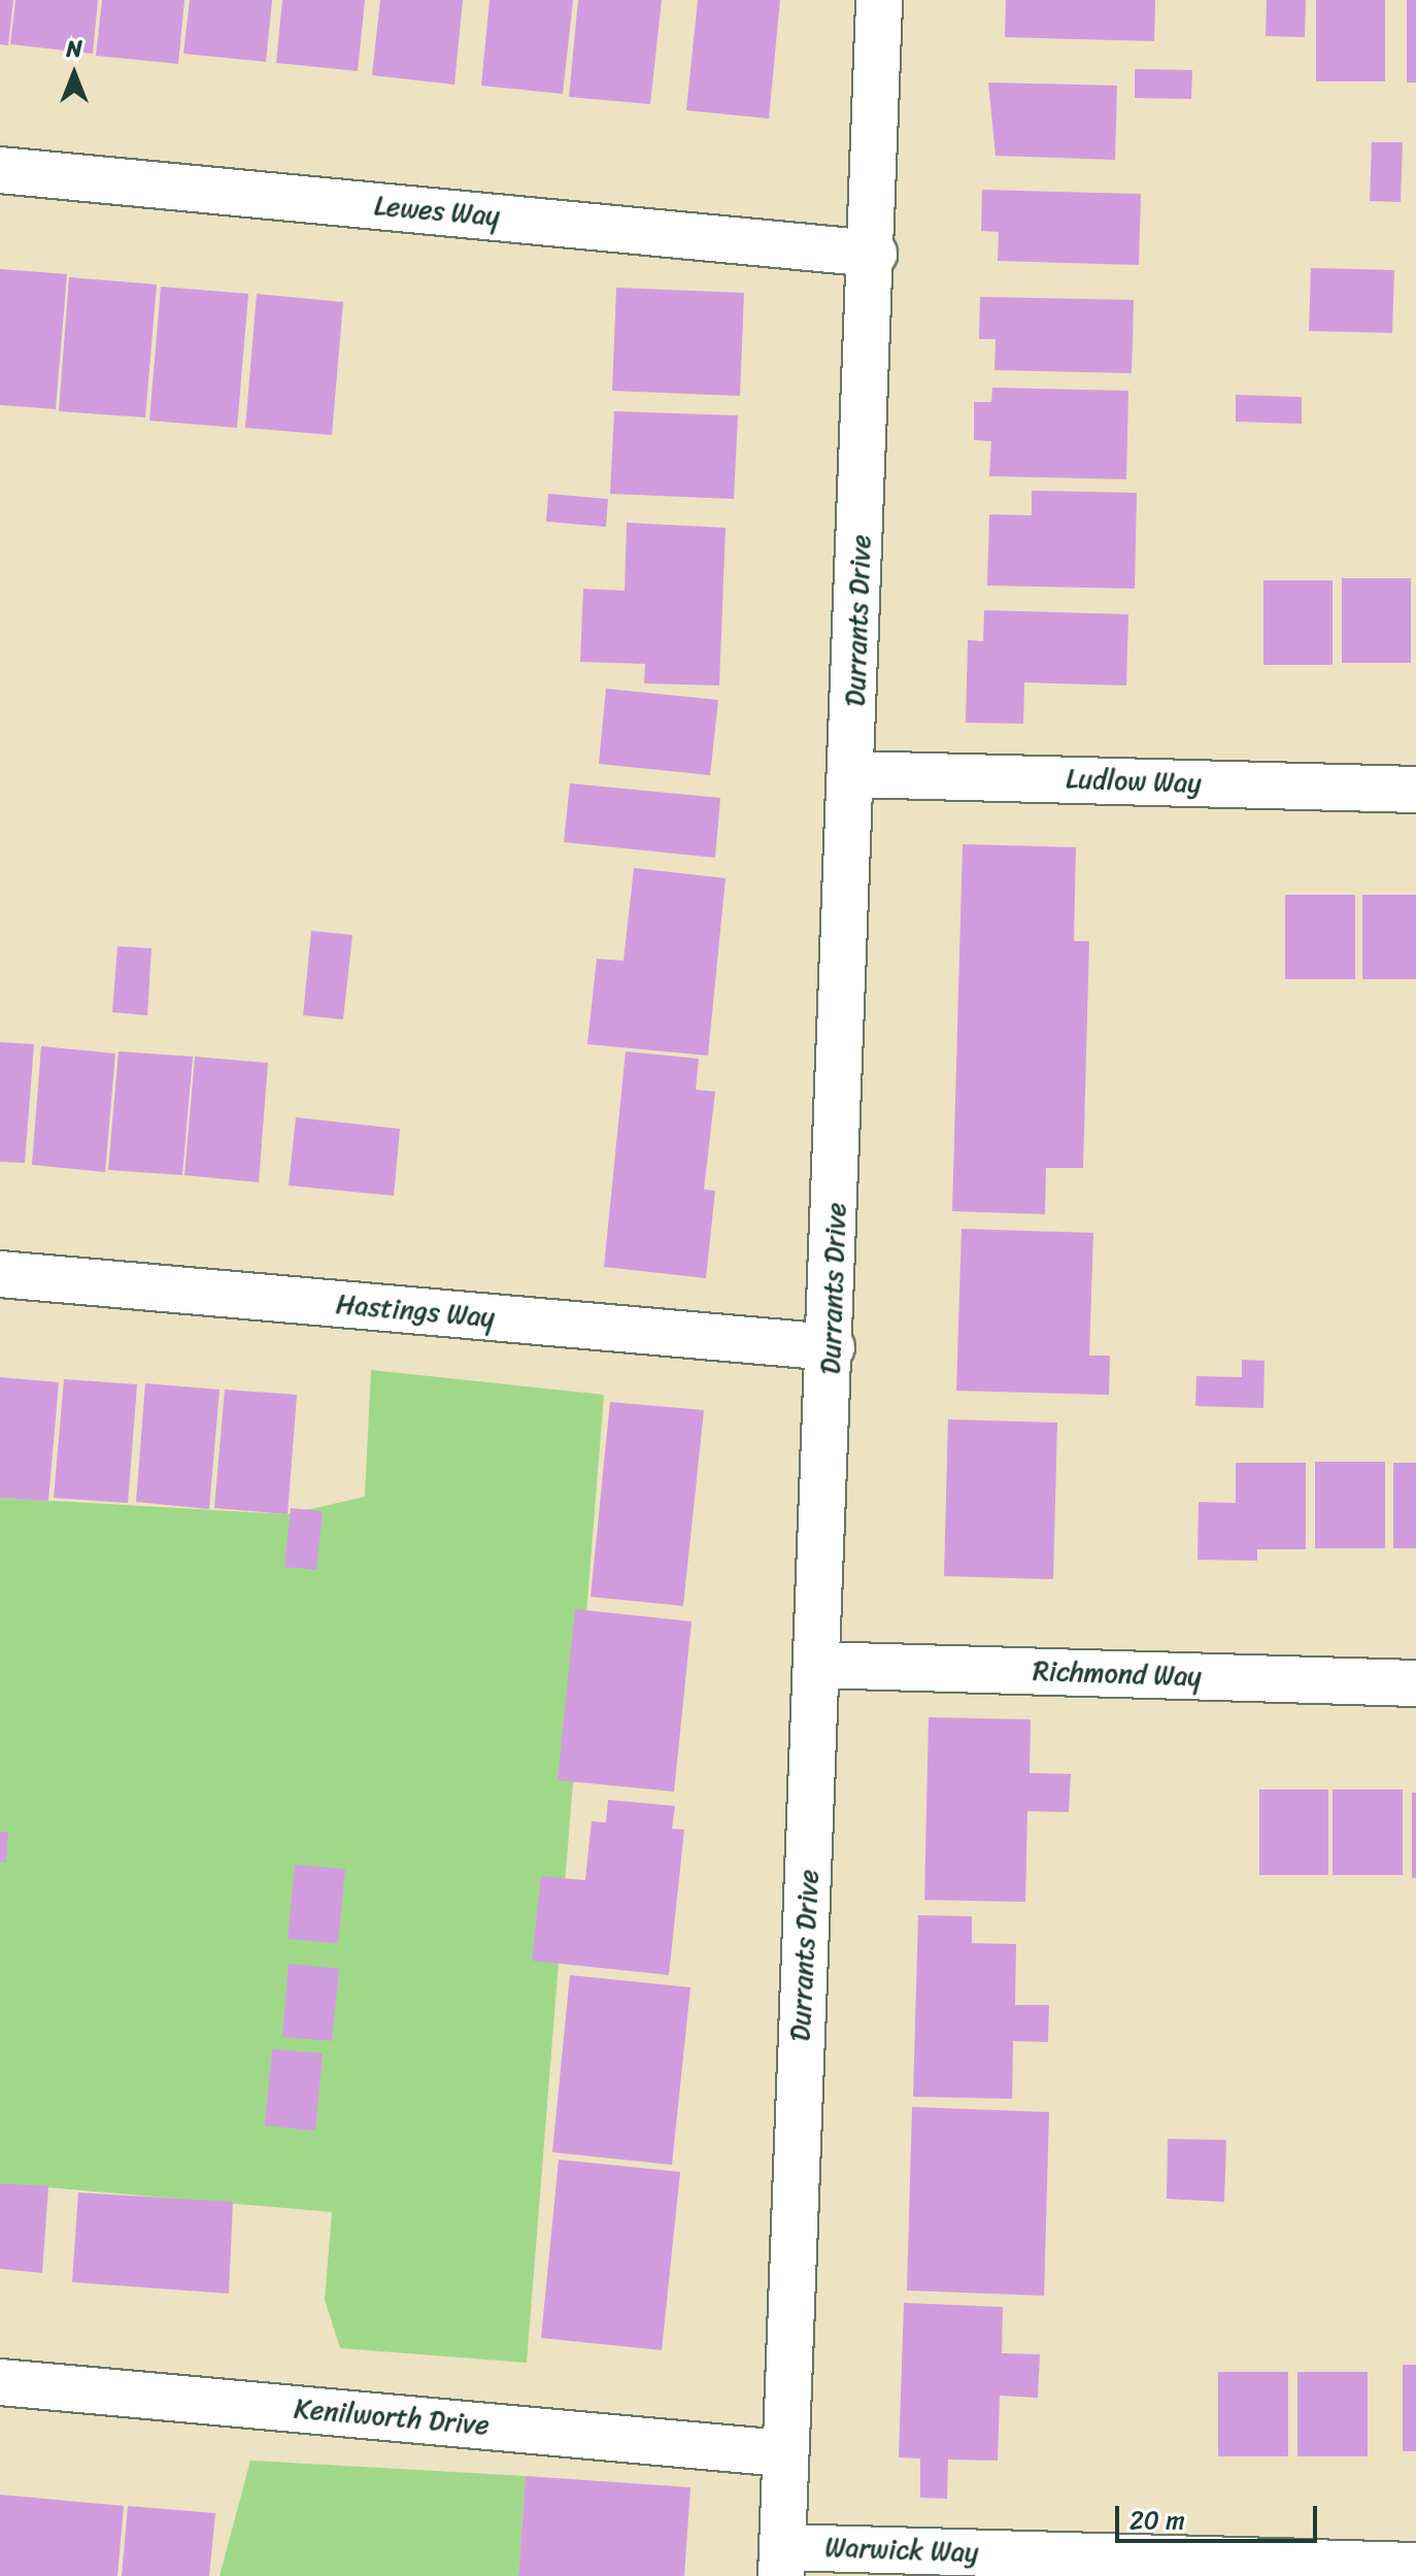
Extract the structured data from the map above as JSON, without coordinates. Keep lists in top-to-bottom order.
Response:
{
  "streets": {
    "street": [
      "Lewes Way",
      "Durrants Drive",
      "Ludlow Way",
      "Hastings Way",
      "Richmond Way",
      "Kenilworth Drive",
      "Warwick Way"
    ]
  },
  "crossings": [
    ["Lewes Way", "Durrants Drive"],
    ["Durrants Drive", "Ludlow Way"],
    ["Durrants Drive", "Hastings Way"],
    ["Durrants Drive", "Richmond Way"],
    ["Durrants Drive", "Kenilworth Drive"],
    ["Durrants Drive", "Warwick Way"]
  ],
  "scale_bar": "20 m",
  "north": "top"
}
